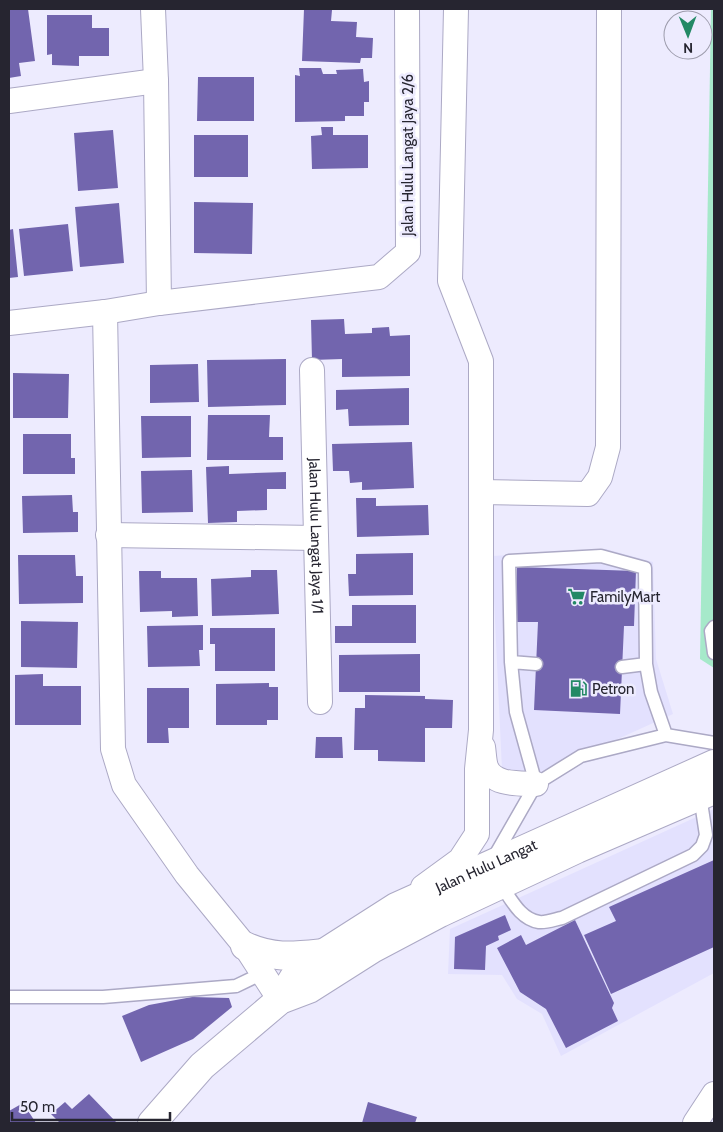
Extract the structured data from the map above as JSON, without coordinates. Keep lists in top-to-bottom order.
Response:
{
  "streets": {
    "main road": ["Jalan Hulu Langat"],
    "street": ["Jalan Hulu Langat Jaya 2/6", "Jalan Hulu Langat Jaya 1/1"]
  },
  "places": {
    "supermarket": ["FamilyMart"],
    "fuel station": ["Petron"]
  },
  "scale_bar": "50 m",
  "north": "bottom"
}
